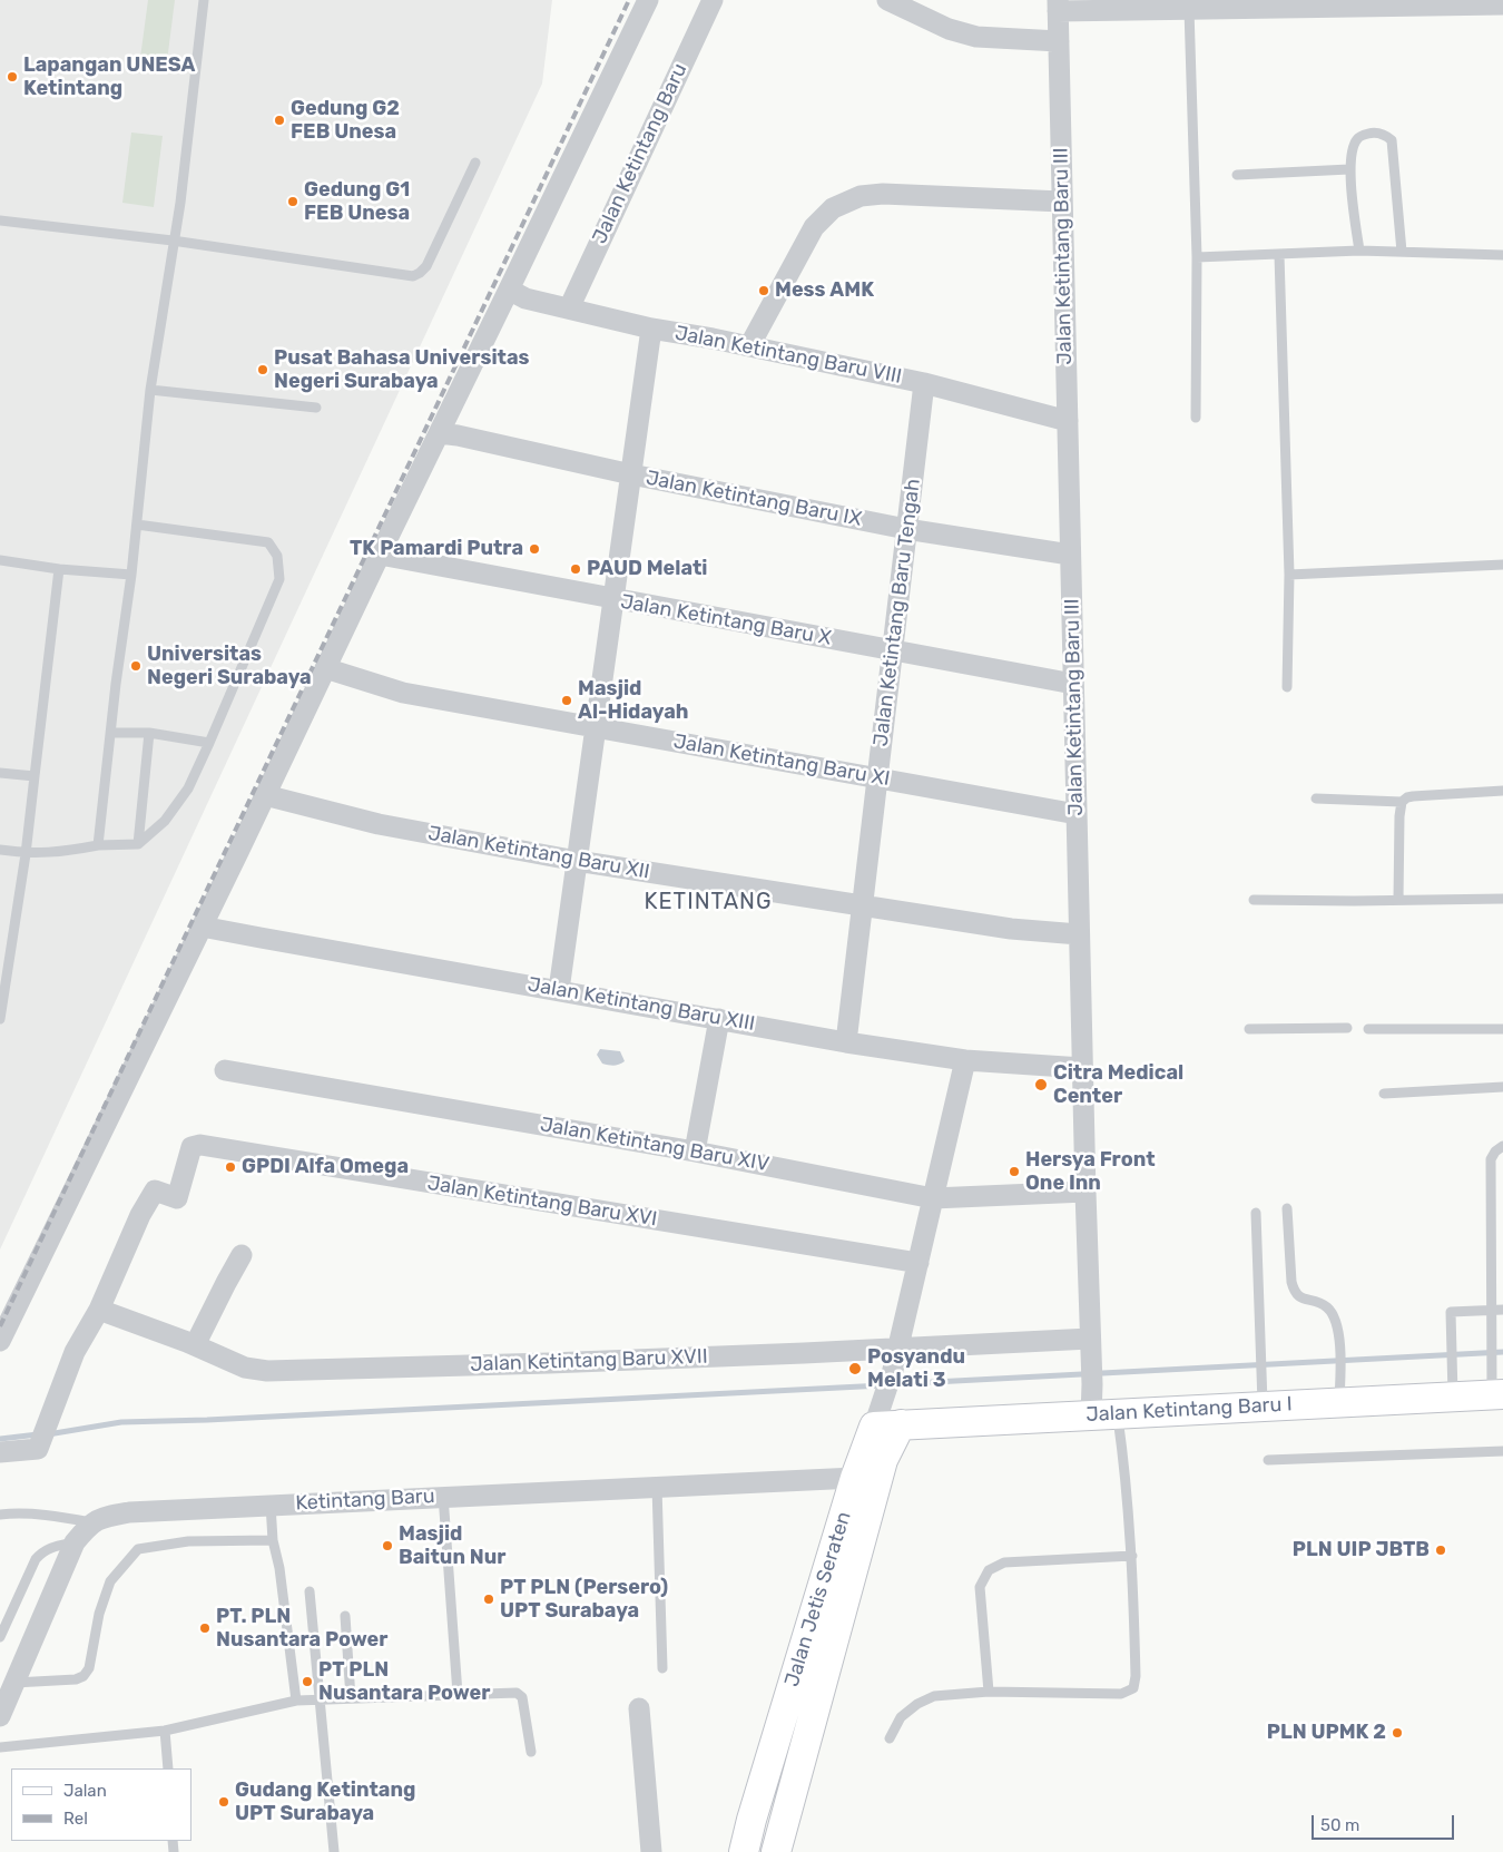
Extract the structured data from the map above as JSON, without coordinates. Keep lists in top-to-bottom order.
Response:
{
  "streets": {
    "street": [
      "Jalan Ketintang Baru",
      "Jalan Ketintang Baru III",
      "Jalan Ketintang Baru VIII",
      "Jalan Ketintang Baru IX",
      "Jalan Ketintang Baru Tengah",
      "Jalan Ketintang Baru X",
      "Jalan Ketintang Baru XI",
      "Jalan Ketintang Baru XII",
      "Jalan Ketintang Baru XIII",
      "Jalan Ketintang Baru XIV",
      "Jalan Ketintang Baru XVI",
      "Jalan Ketintang Baru XVII",
      "Jalan Ketintang Baru I",
      "Ketintang Baru",
      "Jalan Jetis Seraten"
    ]
  },
  "crossings": [
    ["Jalan Ketintang Baru", "Jalan Ketintang Baru VIII"],
    ["Jalan Ketintang Baru III", "Jalan Ketintang Baru VIII"],
    ["Jalan Ketintang Baru III", "Jalan Ketintang Baru IX"],
    ["Jalan Ketintang Baru III", "Jalan Ketintang Baru X"],
    ["Jalan Ketintang Baru III", "Jalan Ketintang Baru XI"],
    ["Jalan Ketintang Baru III", "Jalan Ketintang Baru XII"],
    ["Jalan Ketintang Baru III", "Jalan Ketintang Baru XIII"],
    ["Jalan Ketintang Baru III", "Jalan Ketintang Baru XIV"],
    ["Jalan Ketintang Baru III", "Jalan Ketintang Baru XVII"],
    ["Jalan Ketintang Baru III", "Jalan Ketintang Baru I"],
    ["Jalan Ketintang Baru VIII", "Jalan Ketintang Baru Tengah"],
    ["Jalan Ketintang Baru IX", "Jalan Ketintang Baru Tengah"],
    ["Jalan Ketintang Baru Tengah", "Jalan Ketintang Baru X"],
    ["Jalan Ketintang Baru Tengah", "Jalan Ketintang Baru XI"],
    ["Jalan Ketintang Baru Tengah", "Jalan Ketintang Baru XII"],
    ["Jalan Ketintang Baru Tengah", "Jalan Ketintang Baru XIII"],
    ["Jalan Ketintang Baru XIII", "Jalan Jetis Seraten"],
    ["Jalan Ketintang Baru XIV", "Jalan Jetis Seraten"],
    ["Jalan Ketintang Baru XVI", "Jalan Ketintang Baru XVII"],
    ["Jalan Ketintang Baru XVI", "Jalan Jetis Seraten"],
    ["Jalan Ketintang Baru XVII", "Jalan Jetis Seraten"],
    ["Jalan Ketintang Baru I", "Jalan Jetis Seraten"],
    ["Ketintang Baru", "Jalan Jetis Seraten"]
  ],
  "districts": ["KETINTANG"],
  "places": [
    "Lapangan UNESA Ketintang",
    "Gedung G2 FEB Unesa",
    "Gedung G1 FEB Unesa",
    "Mess AMK",
    "Pusat Bahasa Universitas Negeri Surabaya",
    "TK Pamardi Putra",
    "PAUD Melati",
    "Universitas Negeri Surabaya",
    "Masjid Al-Hidayah",
    "Citra Medical Center",
    "GPDI Alfa Omega",
    "Hersya Front One Inn",
    "Posyandu Melati 3",
    "Masjid Baitun Nur",
    "PLN UIP JBTB",
    "PT PLN (Persero) UPT Surabaya",
    "PT. PLN Nusantara Power",
    "PT PLN Nusantara Power",
    "PLN UPMK 2",
    "Gudang Ketintang UPT Surabaya"
  ],
  "legend": ["Jalan", "Rel"],
  "scale_bar": "50 m"
}
